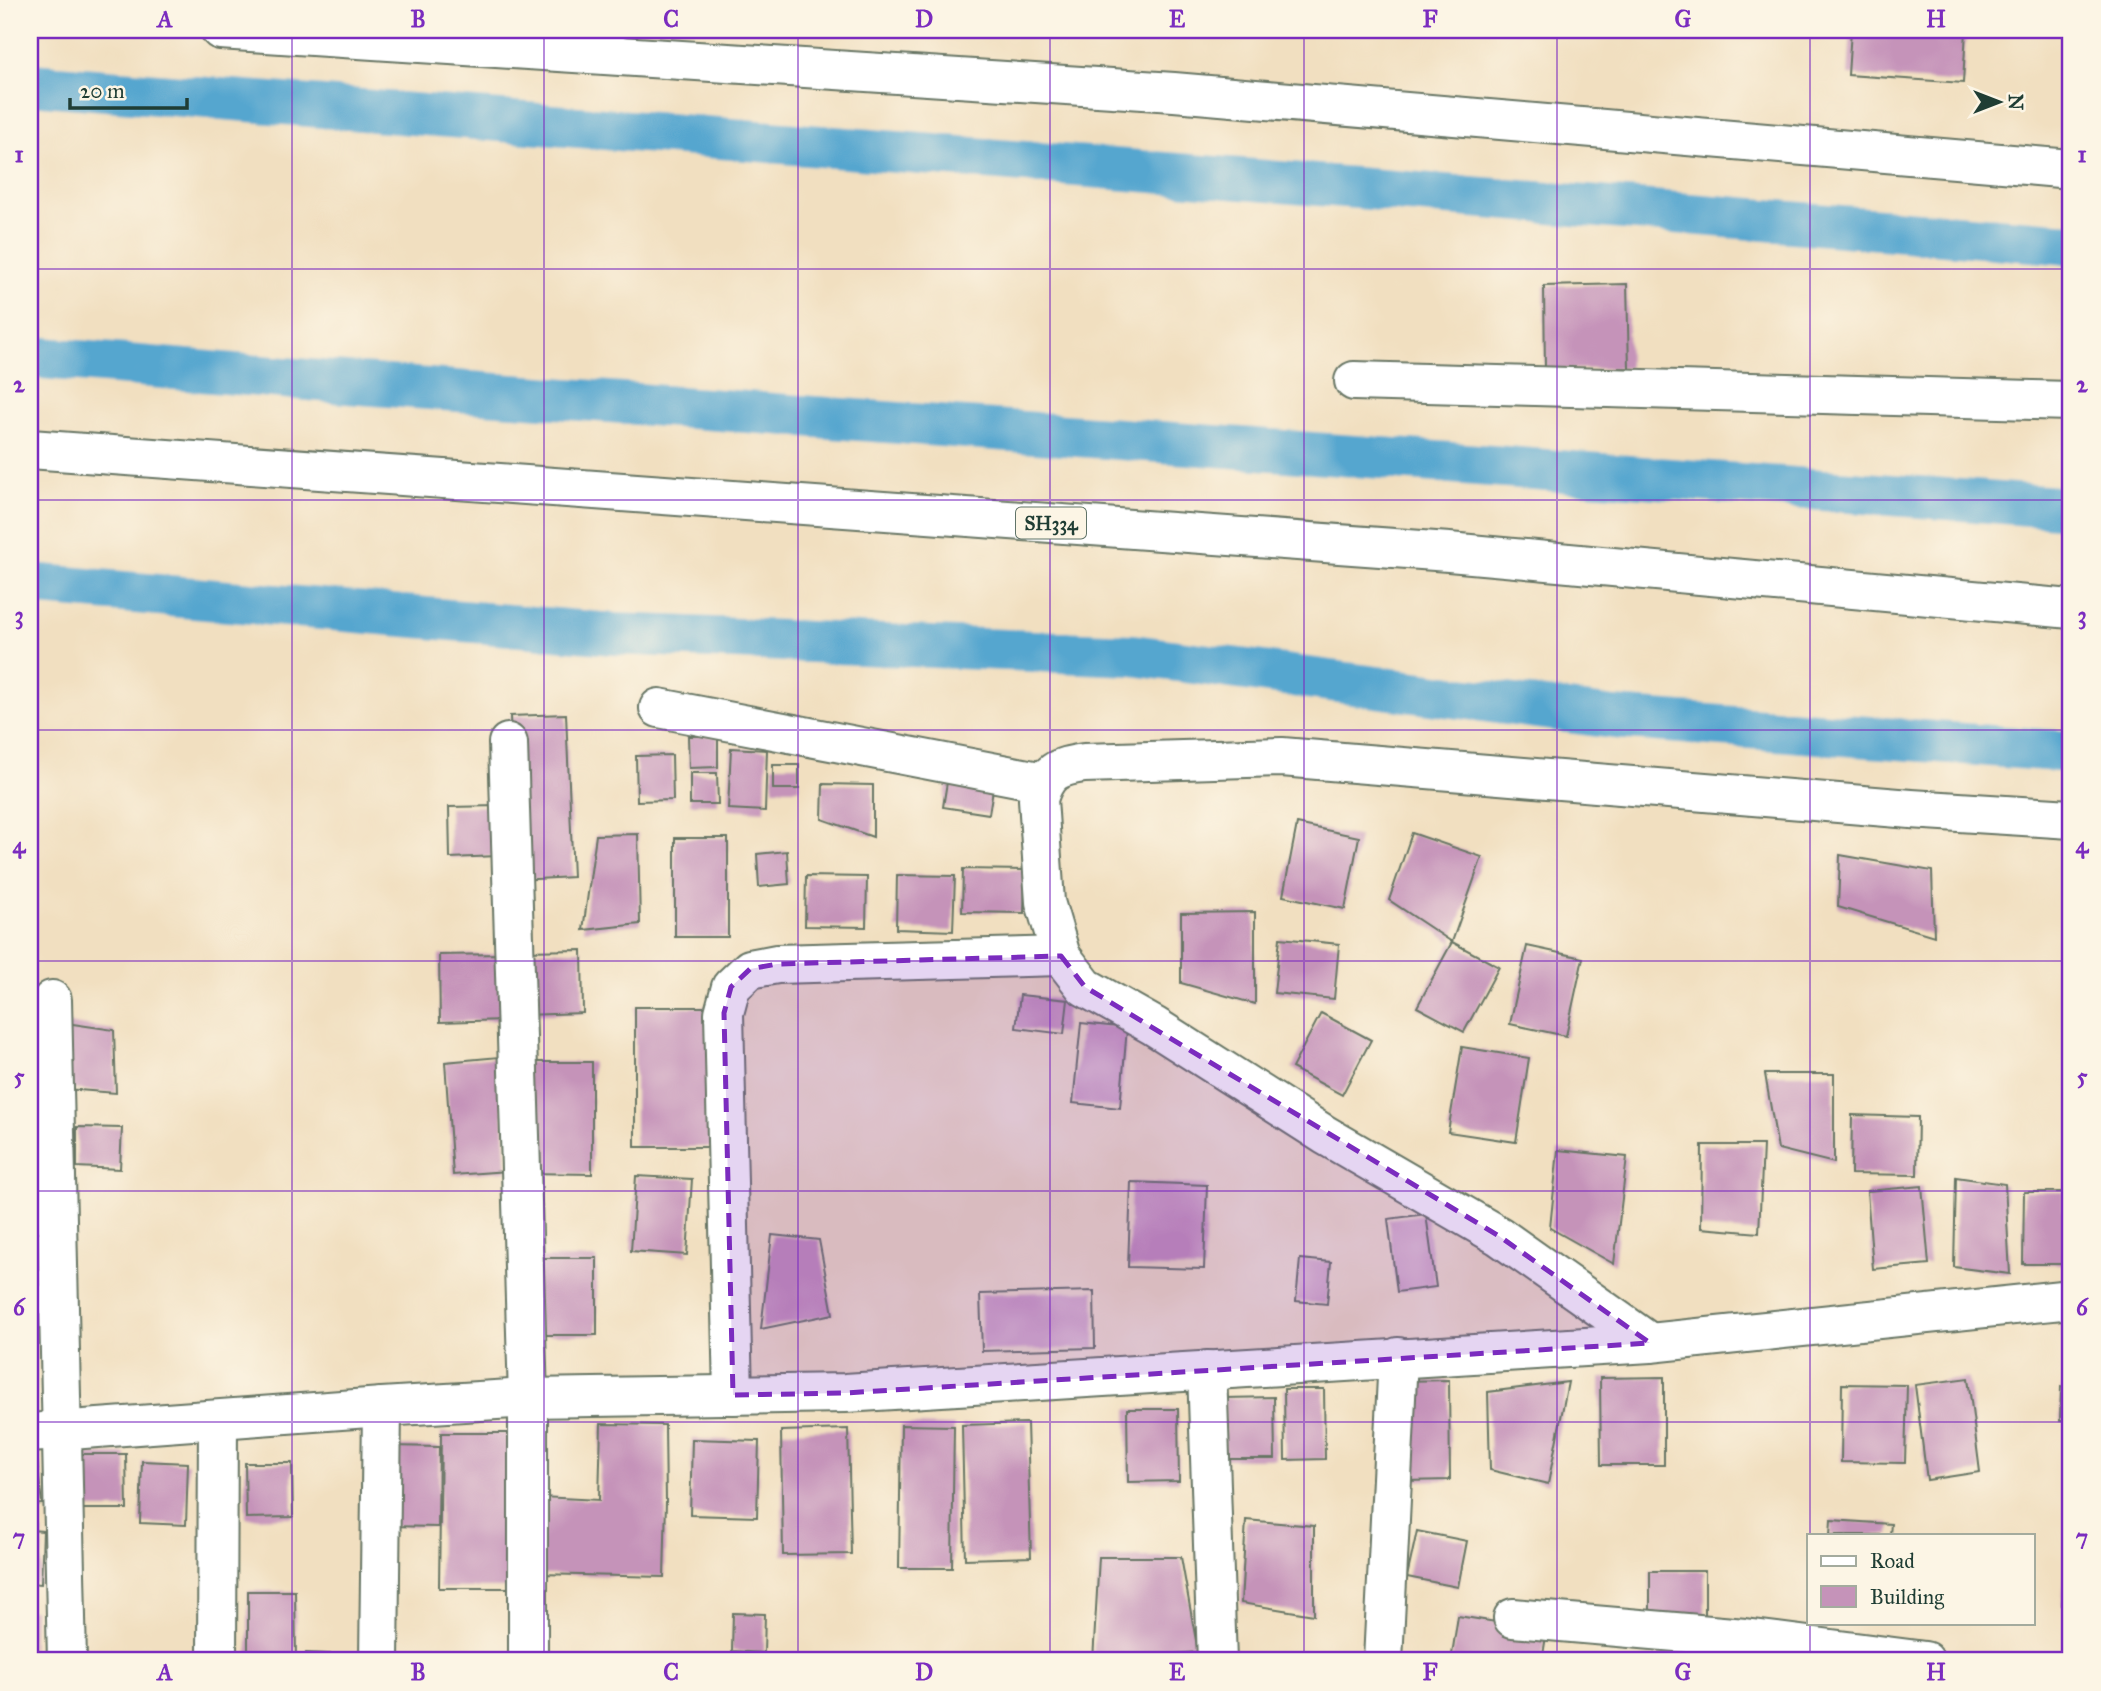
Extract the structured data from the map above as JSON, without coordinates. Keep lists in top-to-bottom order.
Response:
{
  "streets": {
    "street": ["SH334"]
  },
  "legend": ["Road", "Building"],
  "scale_bar": "20 m",
  "north": "right",
  "grid": {
    "columns": [
      "A",
      "B",
      "C",
      "D",
      "E",
      "F",
      "G",
      "H"
    ],
    "rows": [
      "1",
      "2",
      "3",
      "4",
      "5",
      "6",
      "7"
    ]
  }
}
